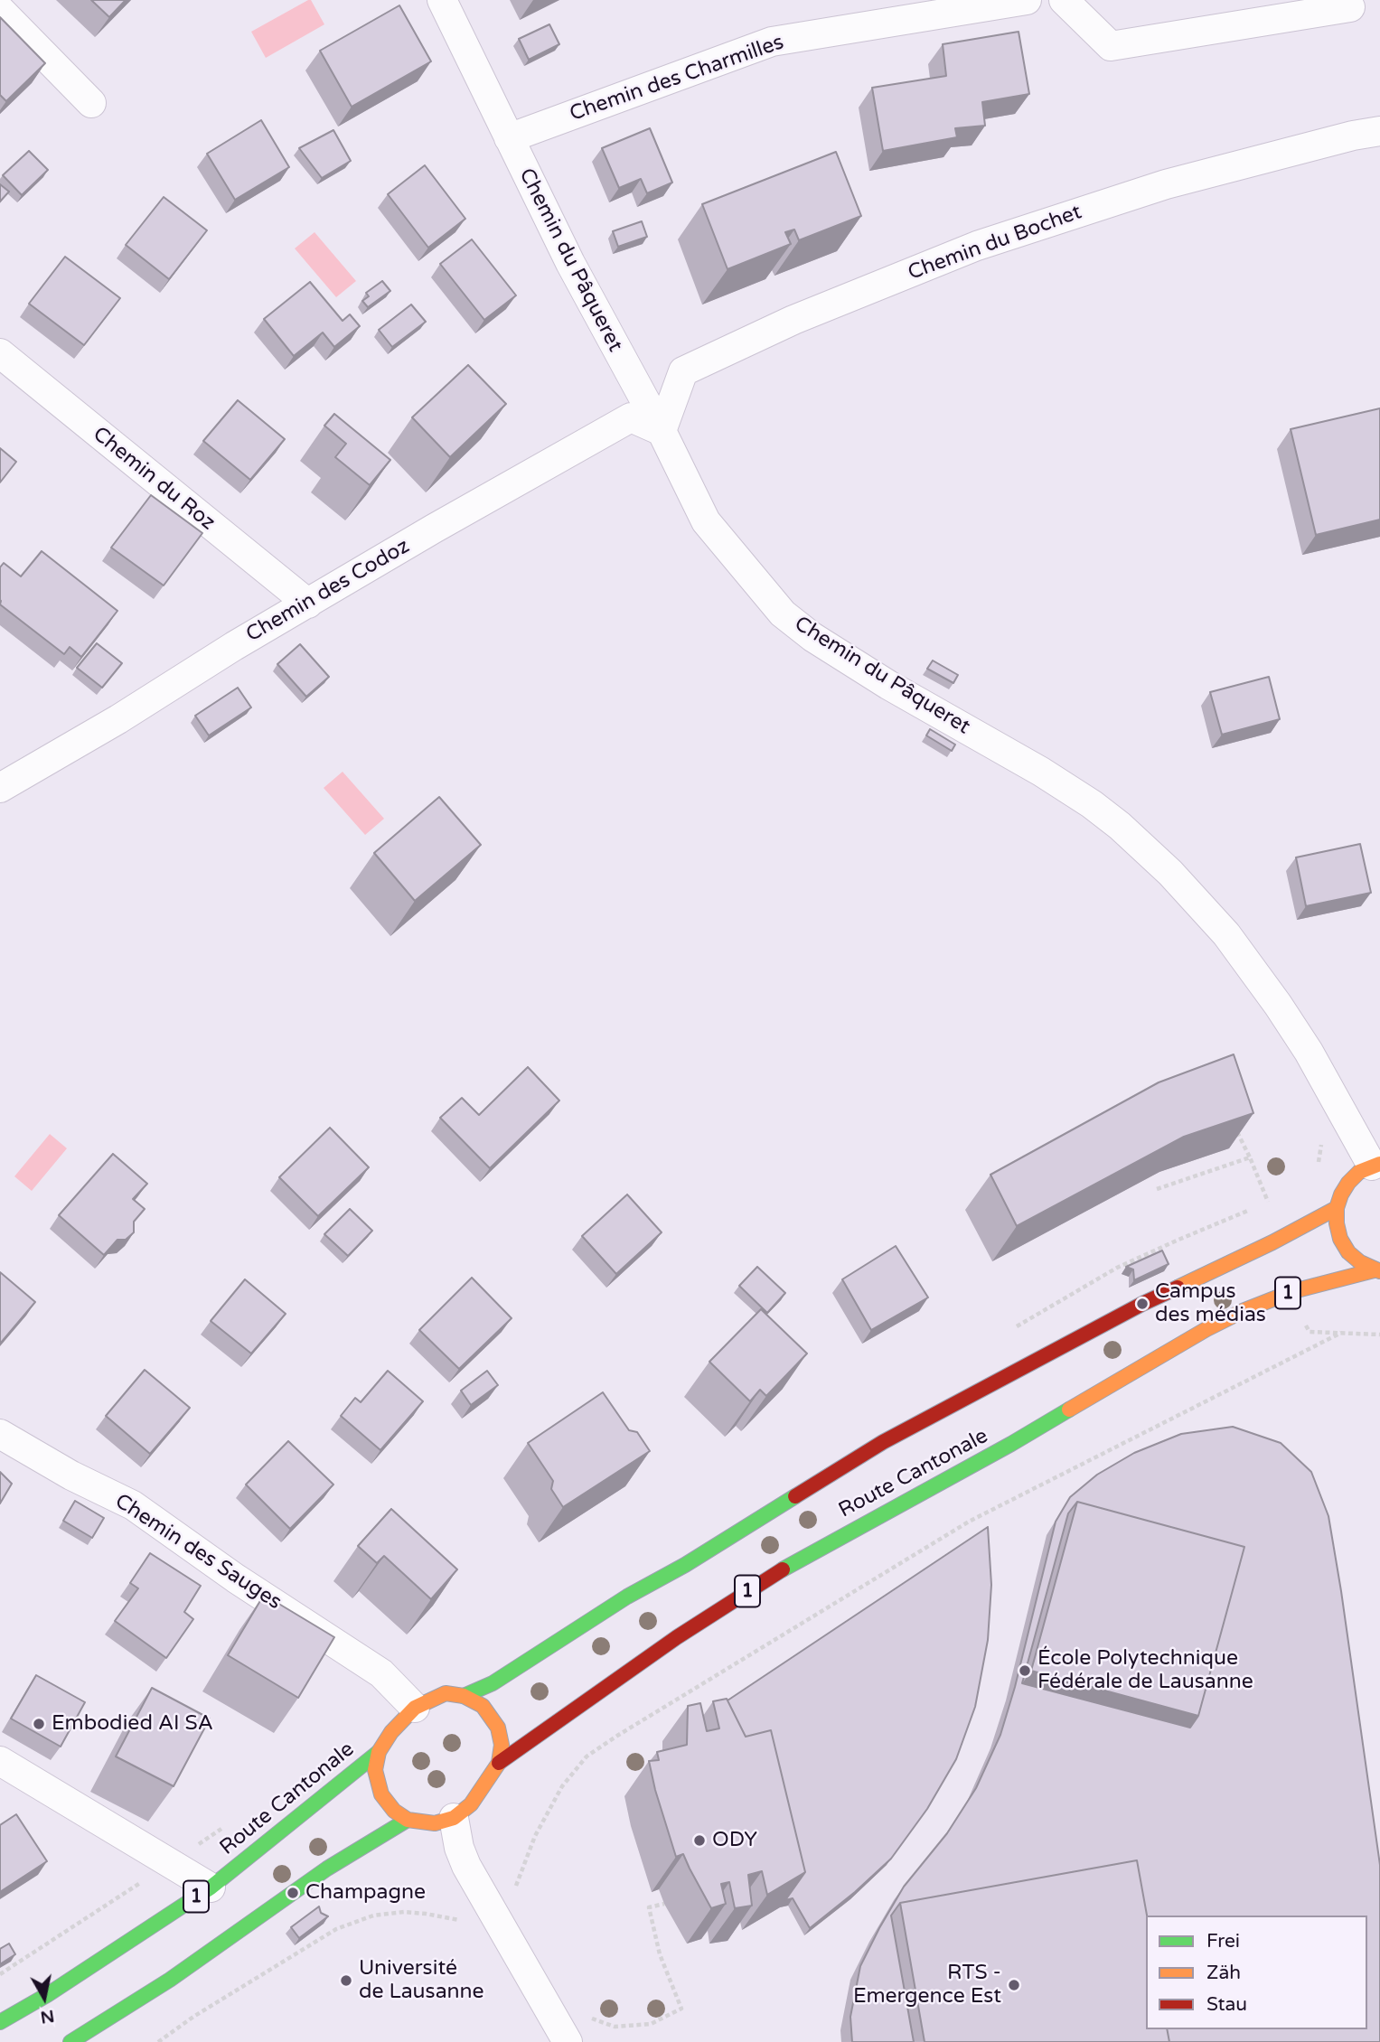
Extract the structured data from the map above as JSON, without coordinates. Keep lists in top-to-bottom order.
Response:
{
  "streets": {
    "main road": ["1", "Route Cantonale"],
    "street": [
      "Chemin des Charmilles",
      "Chemin du Bochet",
      "Chemin du Pâqueret",
      "Chemin du Roz",
      "Chemin des Codoz",
      "Chemin des Sauges"
    ]
  },
  "crossings": [
    ["Chemin des Charmilles", "Chemin du Pâqueret"],
    ["Chemin du Bochet", "Chemin du Pâqueret"],
    ["Chemin du Bochet", "Chemin des Codoz"],
    ["Chemin du Pâqueret", "Chemin des Codoz"],
    ["Chemin du Roz", "Chemin des Codoz"],
    ["Route Cantonale", "Chemin des Sauges"]
  ],
  "places": [
    "Campus des médias",
    "École Polytechnique Fédérale de Lausanne",
    "Embodied AI SA",
    "ODY",
    "Champagne",
    "Université de Lausanne",
    "RTS - Emergence Est"
  ],
  "legend": ["Frei", "Zäh", "Stau"],
  "north": "bottom"
}
